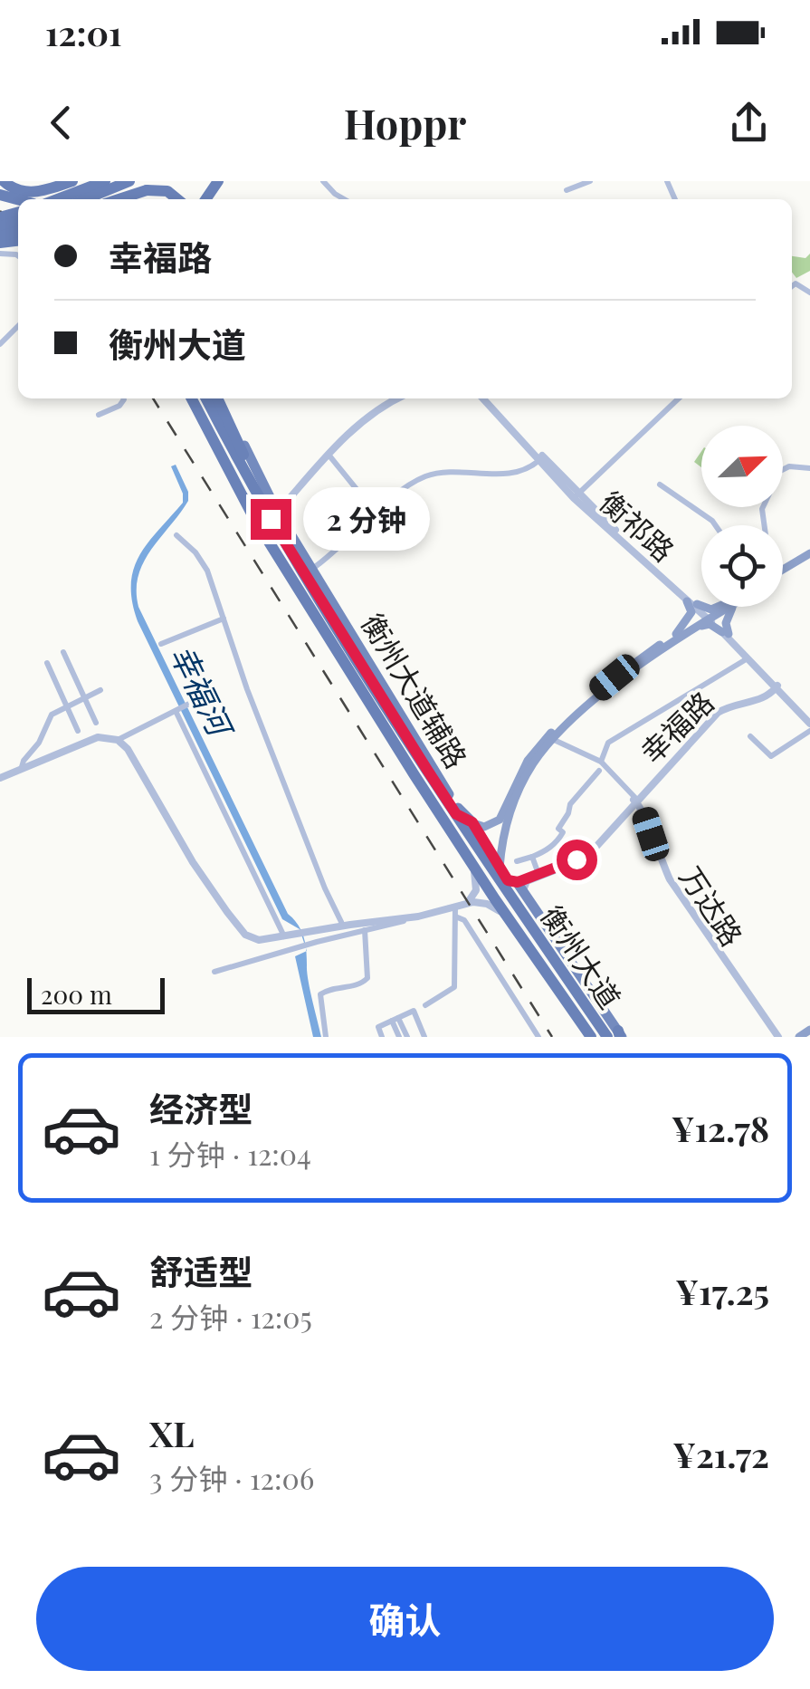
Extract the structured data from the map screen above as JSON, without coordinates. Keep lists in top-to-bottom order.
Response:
{
  "streets": {
    "highway": ["衡州大道"],
    "main road": ["衡州大道辅路"],
    "street": ["衡祁路", "幸福路", "万达路"]
  },
  "crossings": [
    ["衡祁路", "幸福路"],
    ["衡州大道辅路", "幸福路"],
    ["衡州大道辅路", "衡州大道"],
    ["幸福路", "万达路"],
    ["幸福路", "衡州大道"]
  ],
  "water": ["幸福河"],
  "scale_bar": "200 m",
  "north": "top right",
  "page": {
    "status": "12:01",
    "header": "Hoppr",
    "banner": ["幸福路", "衡州大道"],
    "bubble": "2 分钟",
    "scale": "200 m",
    "list": [
      {
        "name": "经济型",
        "note": "1 分钟 · 12:04",
        "value": "¥12.78"
      },
      {
        "name": "舒适型",
        "note": "2 分钟 · 12:05",
        "value": "¥17.25"
      },
      {
        "name": "XL",
        "note": "3 分钟 · 12:06",
        "value": "¥21.72"
      }
    ],
    "buttons": "确认"
  }
}
